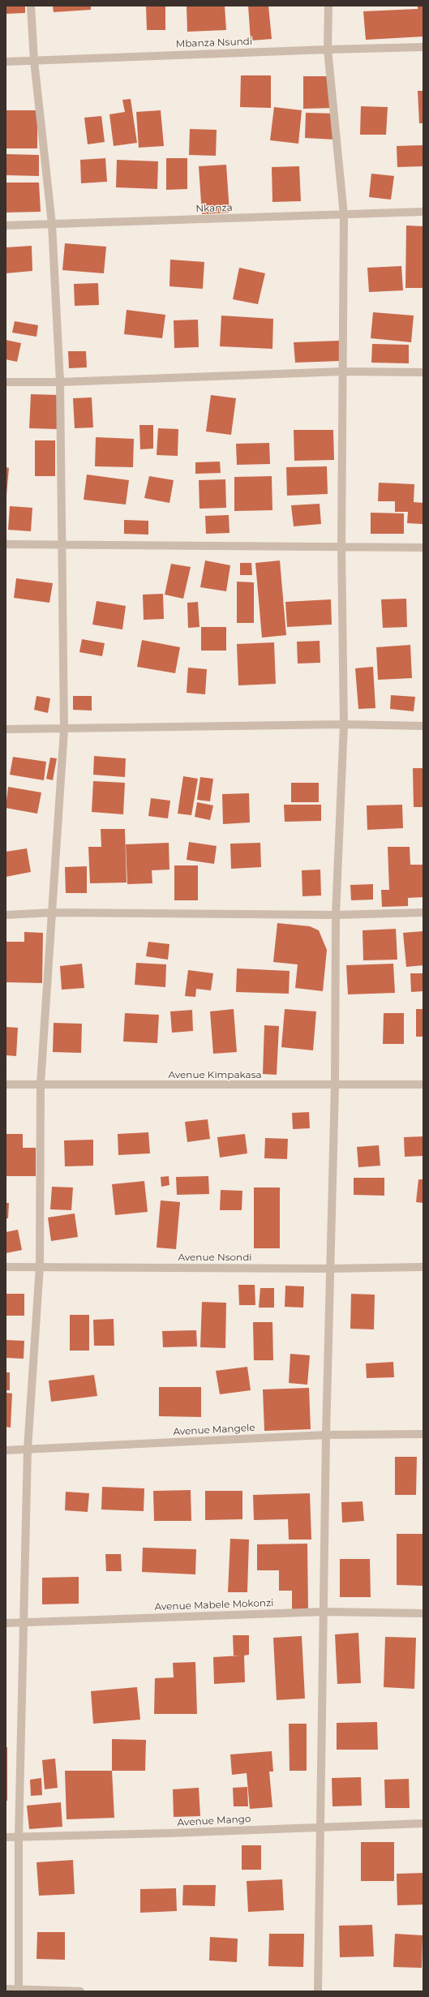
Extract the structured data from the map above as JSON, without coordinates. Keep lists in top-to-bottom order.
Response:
{
  "streets": {
    "street": [
      "Mbanza Nsundi",
      "Nkanza",
      "Avenue Kimpakasa",
      "Avenue Nsondi",
      "Avenue Mangele",
      "Avenue Mabele Mokonzi",
      "Avenue Mango"
    ]
  }
}
